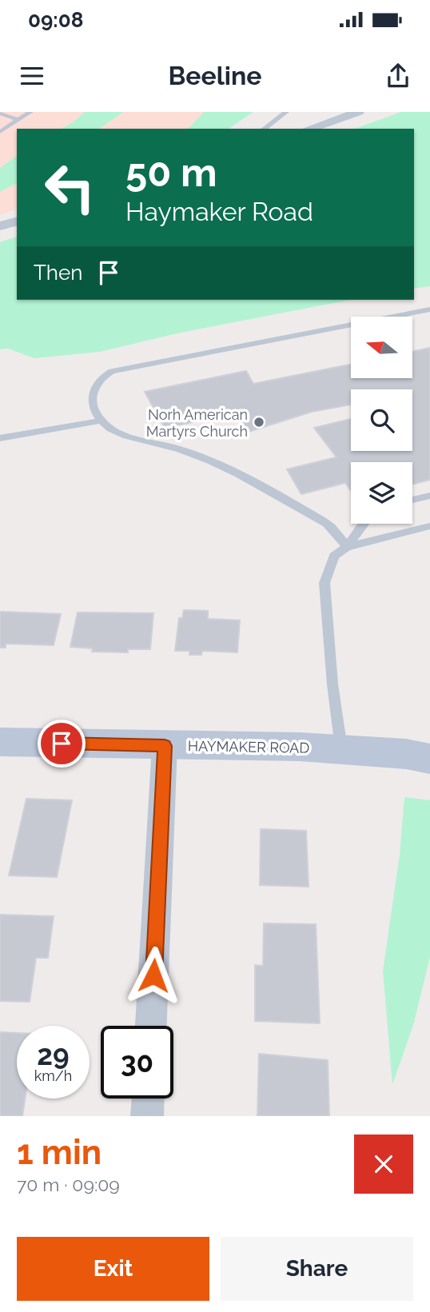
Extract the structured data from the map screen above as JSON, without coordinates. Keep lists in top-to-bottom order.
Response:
{
  "streets": {
    "main road": ["HAYMAKER ROAD"]
  },
  "places": ["Norh American Martyrs Church"],
  "north": "left",
  "page": {
    "status": "09:08",
    "header": "Beeline",
    "turn": ["50 m", "Haymaker Road"],
    "then": "Then",
    "speed": "29 km/h",
    "limit": "30",
    "heading": ["1 min", "70 m · 09:09"],
    "buttons": ["Exit", "Share"]
  }
}
